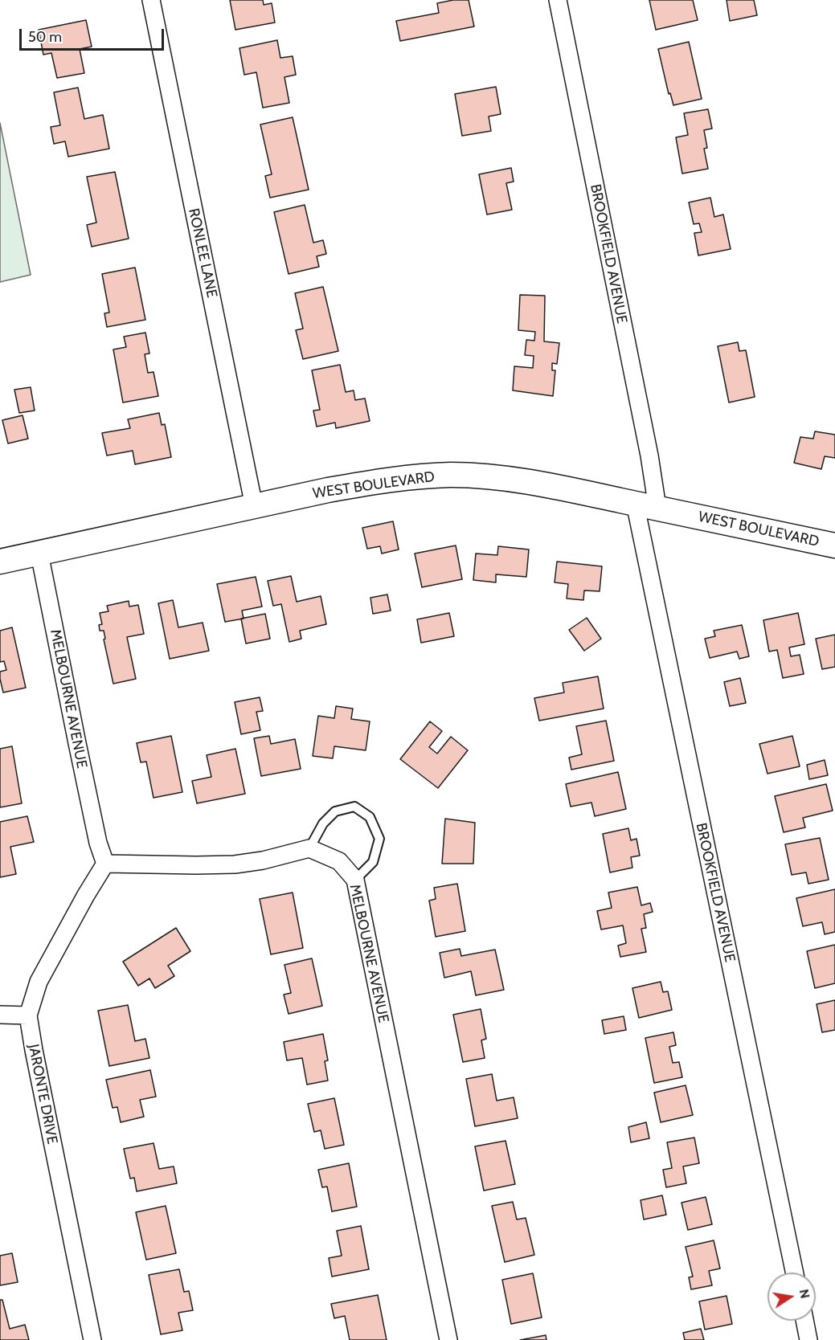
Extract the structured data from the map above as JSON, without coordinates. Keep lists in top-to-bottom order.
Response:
{
  "streets": {
    "street": [
      "RONLEE LANE",
      "BROOKFIELD AVENUE",
      "WEST BOULEVARD",
      "MELBOURNE AVENUE",
      "JARONTE DRIVE"
    ]
  },
  "crossings": [
    ["RONLEE LANE", "WEST BOULEVARD"],
    ["BROOKFIELD AVENUE", "WEST BOULEVARD"],
    ["WEST BOULEVARD", "MELBOURNE AVENUE"],
    ["MELBOURNE AVENUE", "JARONTE DRIVE"]
  ],
  "scale_bar": "50 m",
  "north": "right"
}
